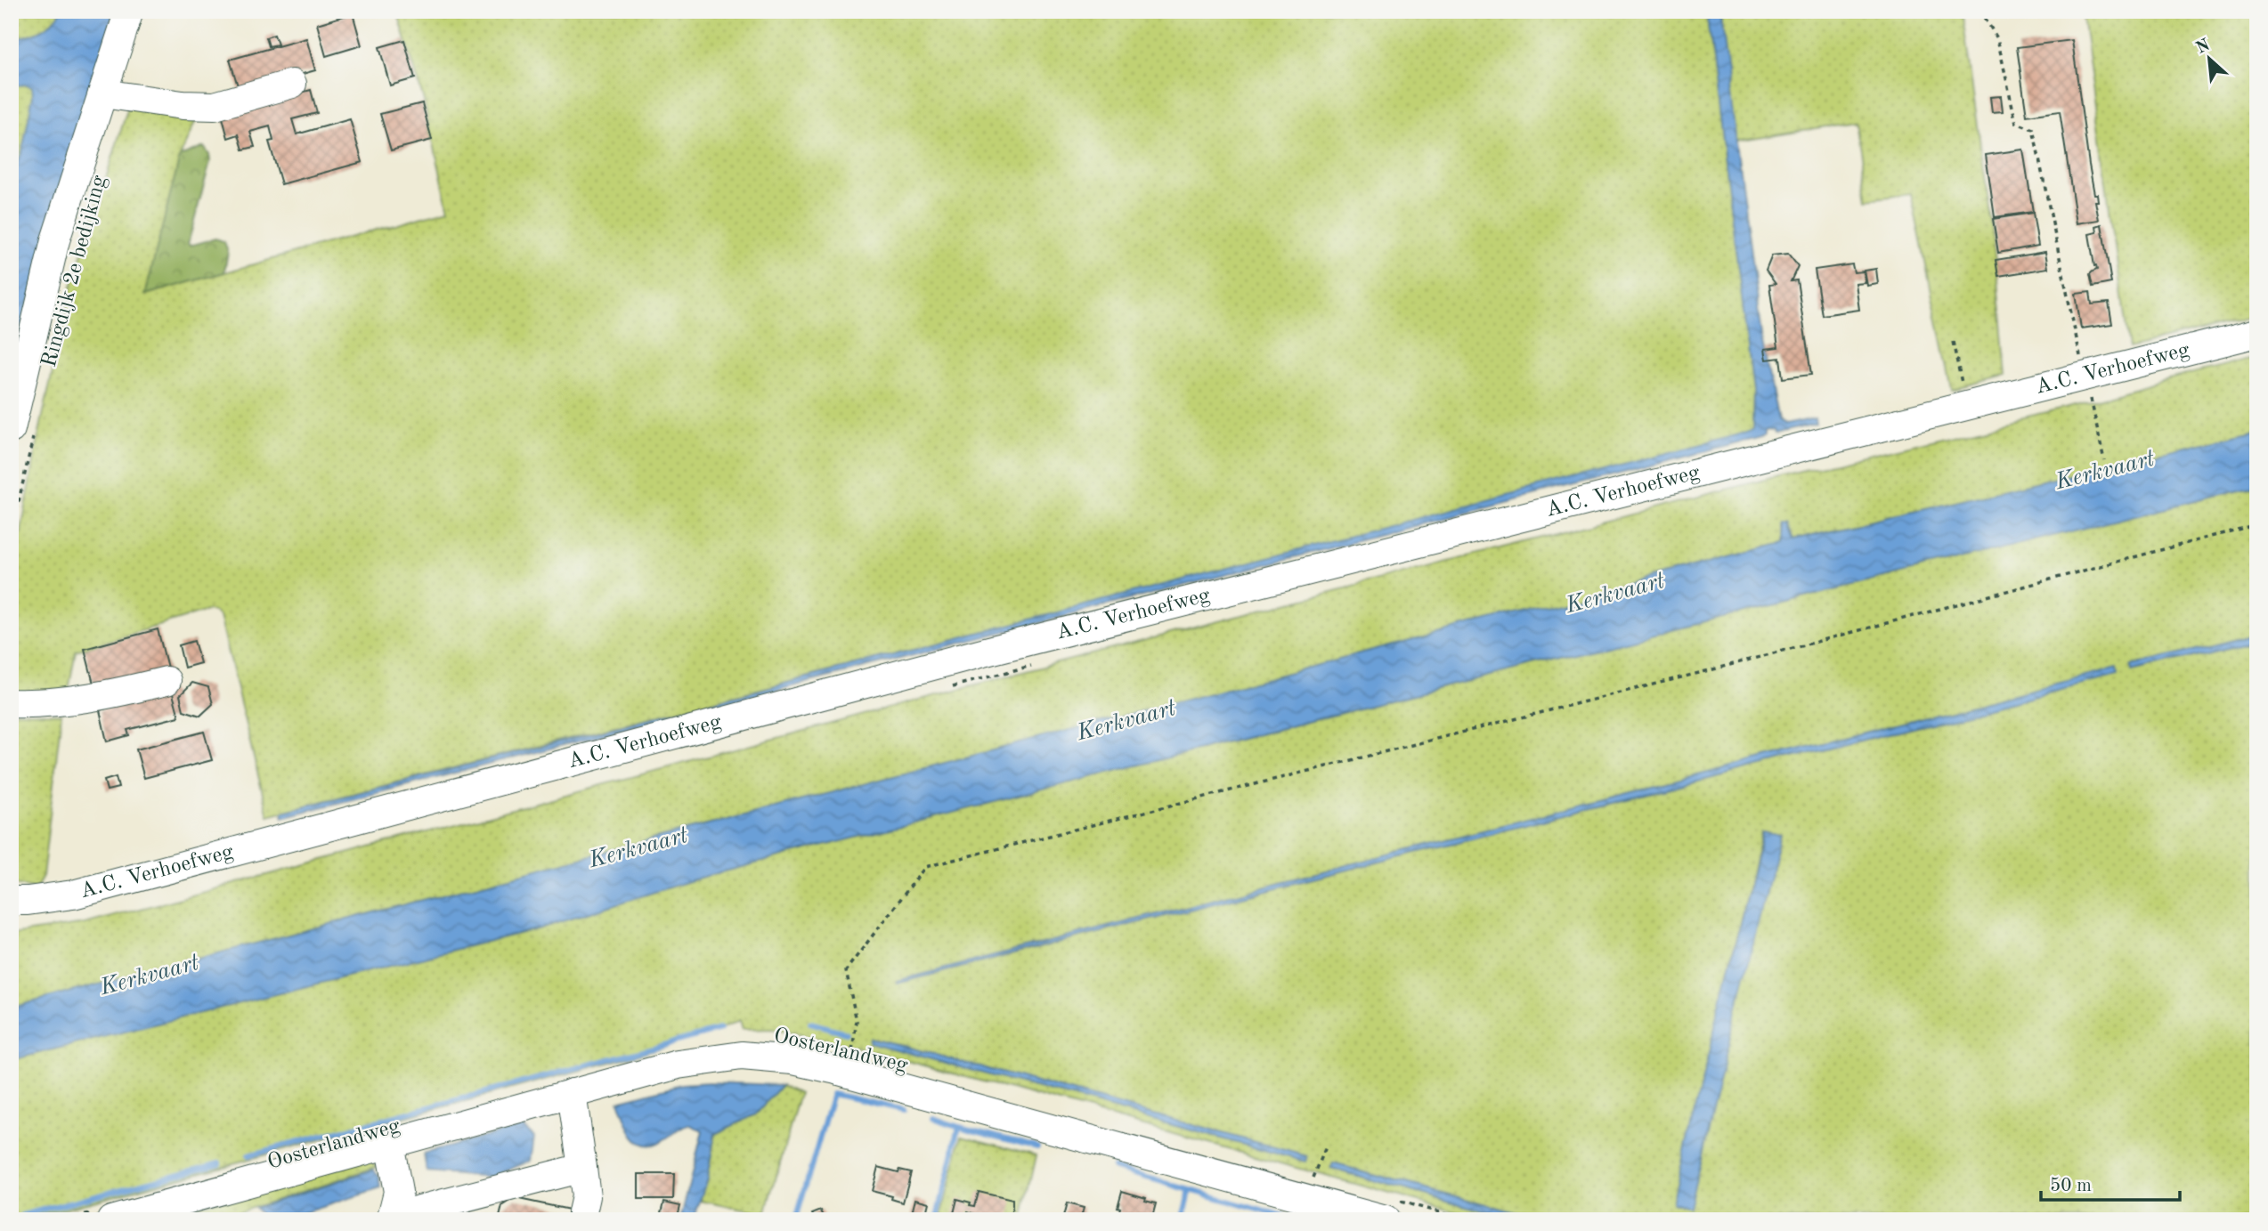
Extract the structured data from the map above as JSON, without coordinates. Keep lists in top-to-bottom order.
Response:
{
  "streets": {
    "street": ["Ringdijk 2e bedijking", "A.C. Verhoefweg", "Oosterlandweg"]
  },
  "water": ["Kerkvaart"],
  "scale_bar": "50 m",
  "north": "top left"
}
